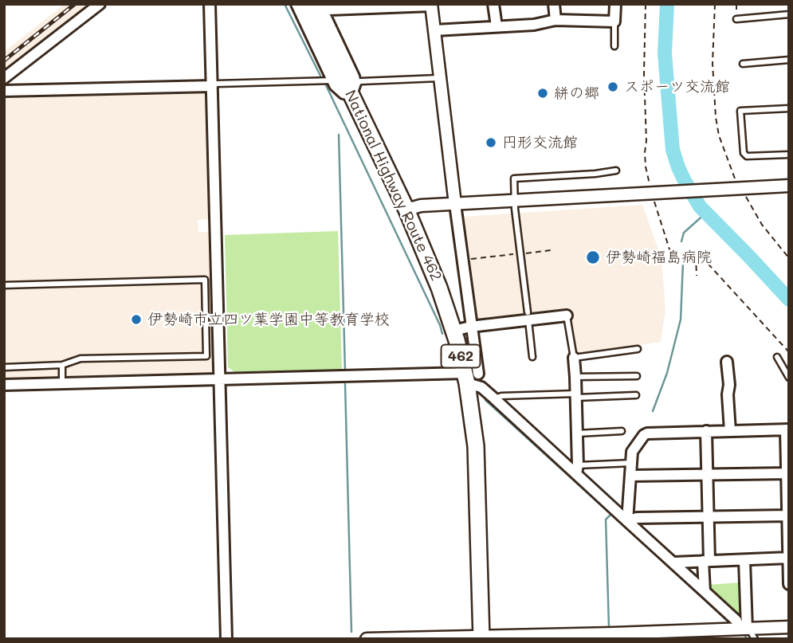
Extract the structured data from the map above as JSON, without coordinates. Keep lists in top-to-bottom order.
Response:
{
  "streets": {
    "highway": ["National Highway Route 462", "462"]
  },
  "places": [
    "スポーツ交流館",
    "絣の郷",
    "円形交流館",
    "伊勢崎福島病院",
    "伊勢崎市立四ツ葉学園中等教育学校"
  ]
}
